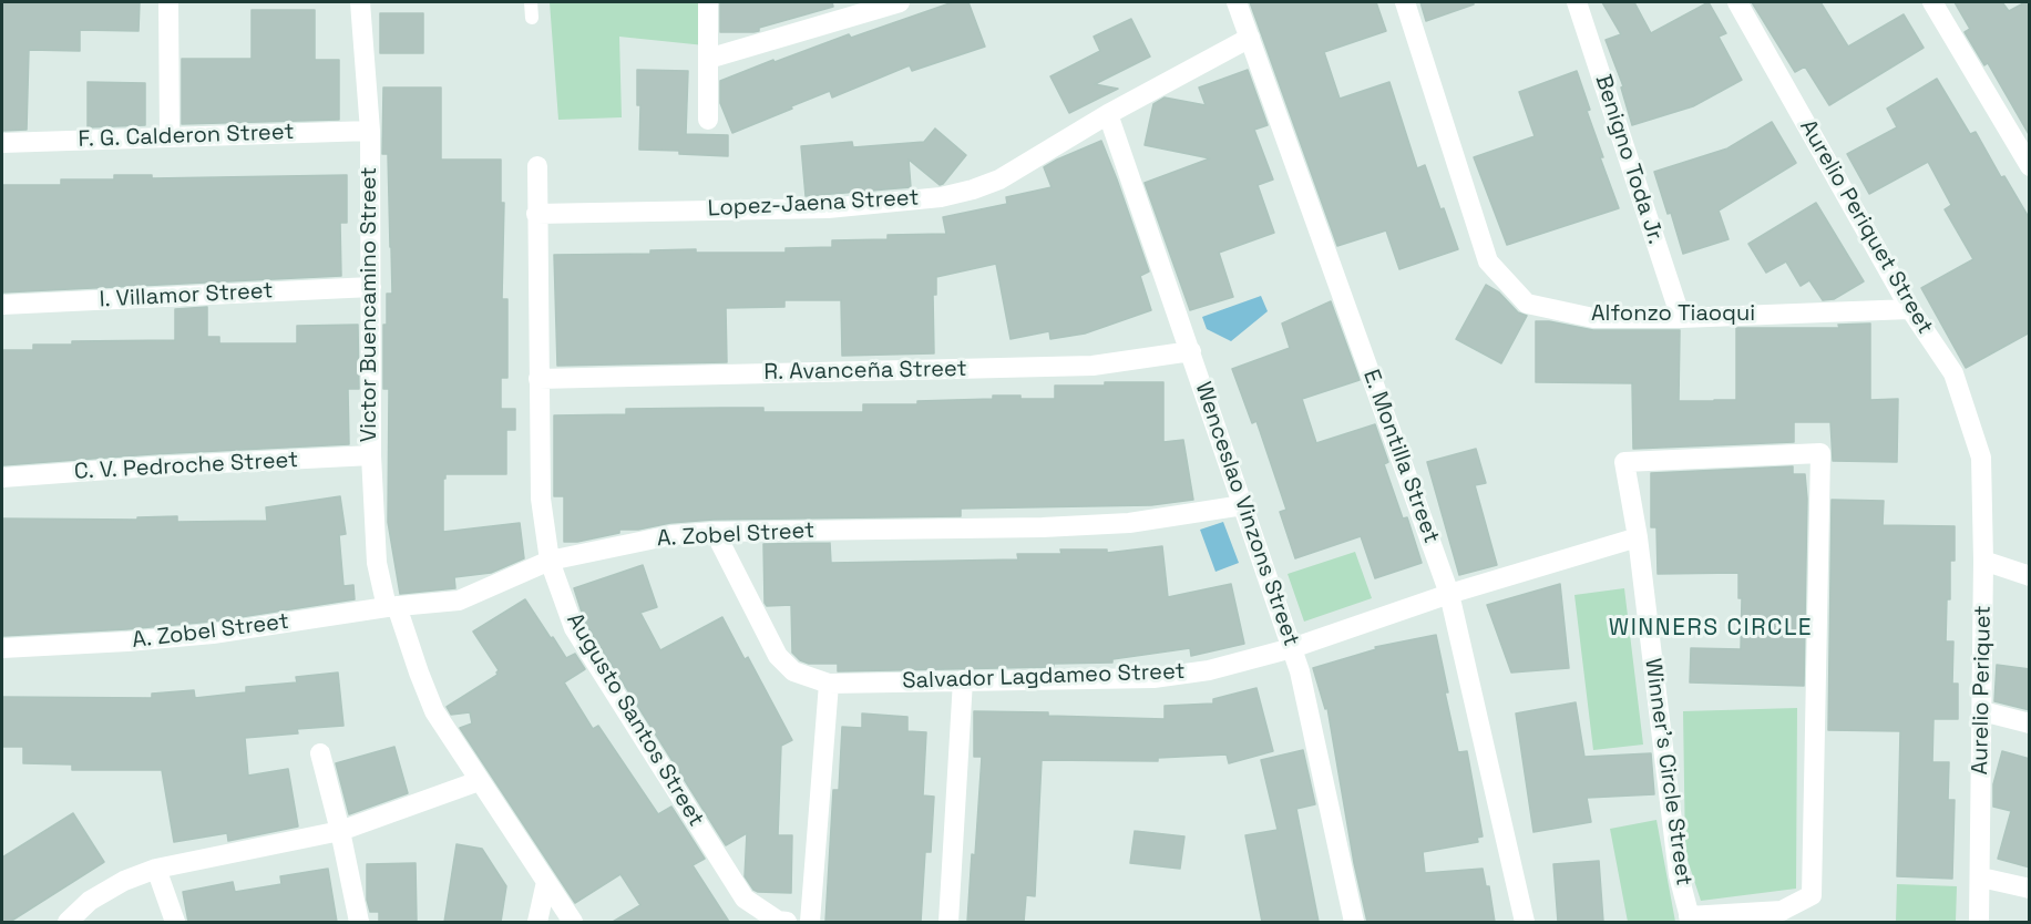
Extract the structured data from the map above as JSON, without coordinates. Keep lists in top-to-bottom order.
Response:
{
  "streets": {
    "street": [
      "F. G. Calderon Street",
      "Benigno Toda Jr.",
      "Lopez-Jaena Street",
      "Aurelio Periquet Street",
      "I. Villamor Street",
      "Victor Buencamino Street",
      "Alfonzo Tiaoqui",
      "R. Avanceña Street",
      "E. Montilla Street",
      "C. V. Pedroche Street",
      "Wenceslao Vinzons Street",
      "A. Zobel Street",
      "Salvador Lagdameo Street",
      "Aurelio Periquet",
      "Augusto Santos Street",
      "Winner's Circle Street"
    ]
  },
  "crossings": [
    ["F. G. Calderon Street", "Victor Buencamino Street"],
    ["Benigno Toda Jr.", "Alfonzo Tiaoqui"],
    ["Lopez-Jaena Street", "E. Montilla Street"],
    ["Lopez-Jaena Street", "Wenceslao Vinzons Street"],
    ["Lopez-Jaena Street", "Augusto Santos Street"],
    ["Aurelio Periquet Street", "Alfonzo Tiaoqui"],
    ["Aurelio Periquet Street", "Aurelio Periquet"],
    ["I. Villamor Street", "Victor Buencamino Street"],
    ["Victor Buencamino Street", "C. V. Pedroche Street"],
    ["Victor Buencamino Street", "A. Zobel Street"],
    ["R. Avanceña Street", "Wenceslao Vinzons Street"],
    ["R. Avanceña Street", "Augusto Santos Street"],
    ["E. Montilla Street", "Salvador Lagdameo Street"],
    ["Wenceslao Vinzons Street", "A. Zobel Street"],
    ["Wenceslao Vinzons Street", "Salvador Lagdameo Street"],
    ["A. Zobel Street", "Salvador Lagdameo Street"],
    ["A. Zobel Street", "Augusto Santos Street"],
    ["Salvador Lagdameo Street", "Winner's Circle Street"]
  ],
  "districts": ["WINNERS CIRCLE"]
}
